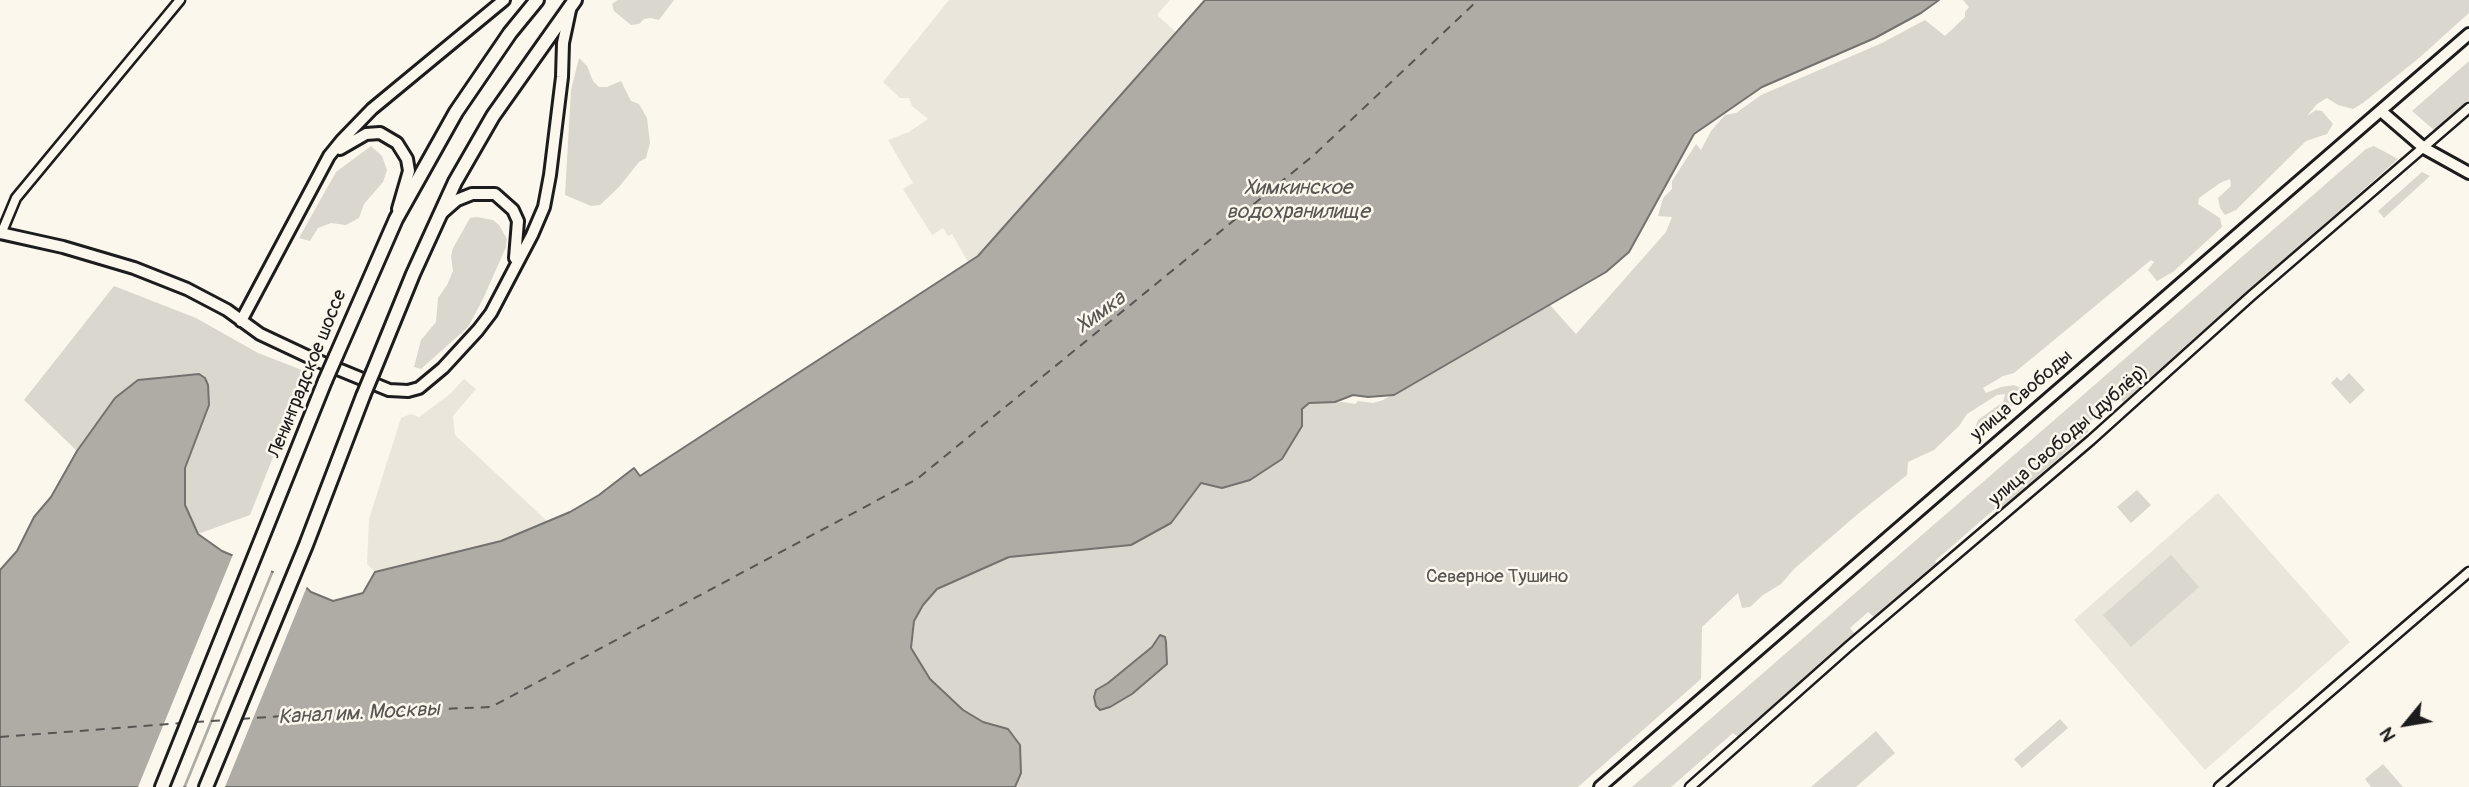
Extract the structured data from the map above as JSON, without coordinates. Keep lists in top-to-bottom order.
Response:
{
  "streets": {
    "main road": ["Ленинградское шоссе"],
    "street": ["улица Свободы", "улица Свободы (дублёр)"]
  },
  "water": ["Химкинское водохранилище", "Химка", "Канал им. Москвы"],
  "parks": ["Северное Тушино"],
  "north": "bottom left"
}
